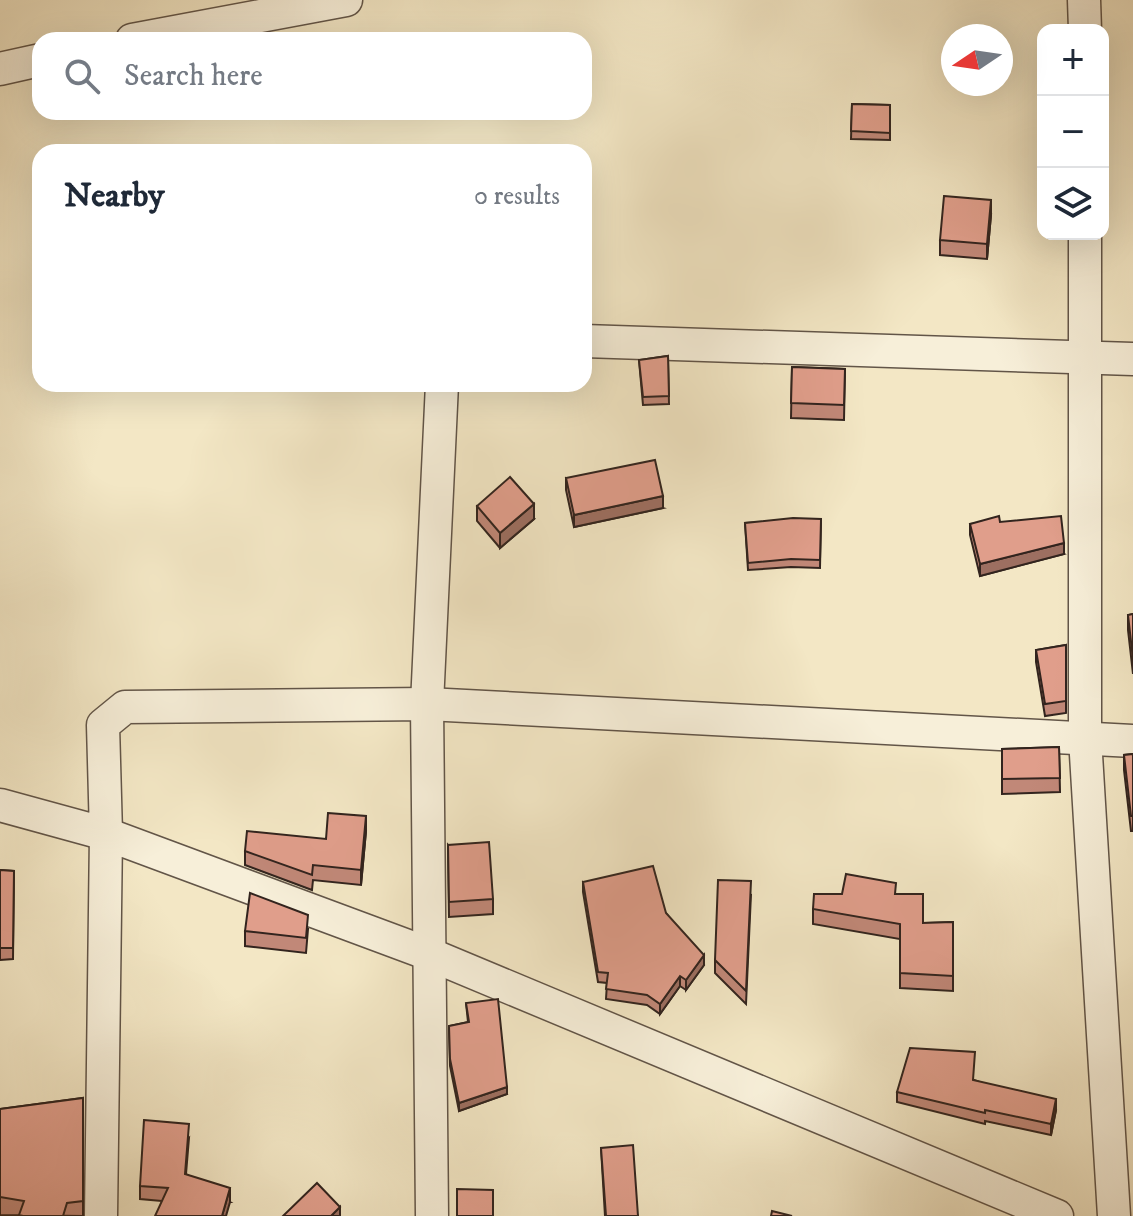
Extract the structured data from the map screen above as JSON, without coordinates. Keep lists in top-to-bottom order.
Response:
{
  "north": "left",
  "page": {
    "map_buttons": ["+", "−"],
    "search": "Search here",
    "heading": ["Nearby", "0 results"]
  }
}
